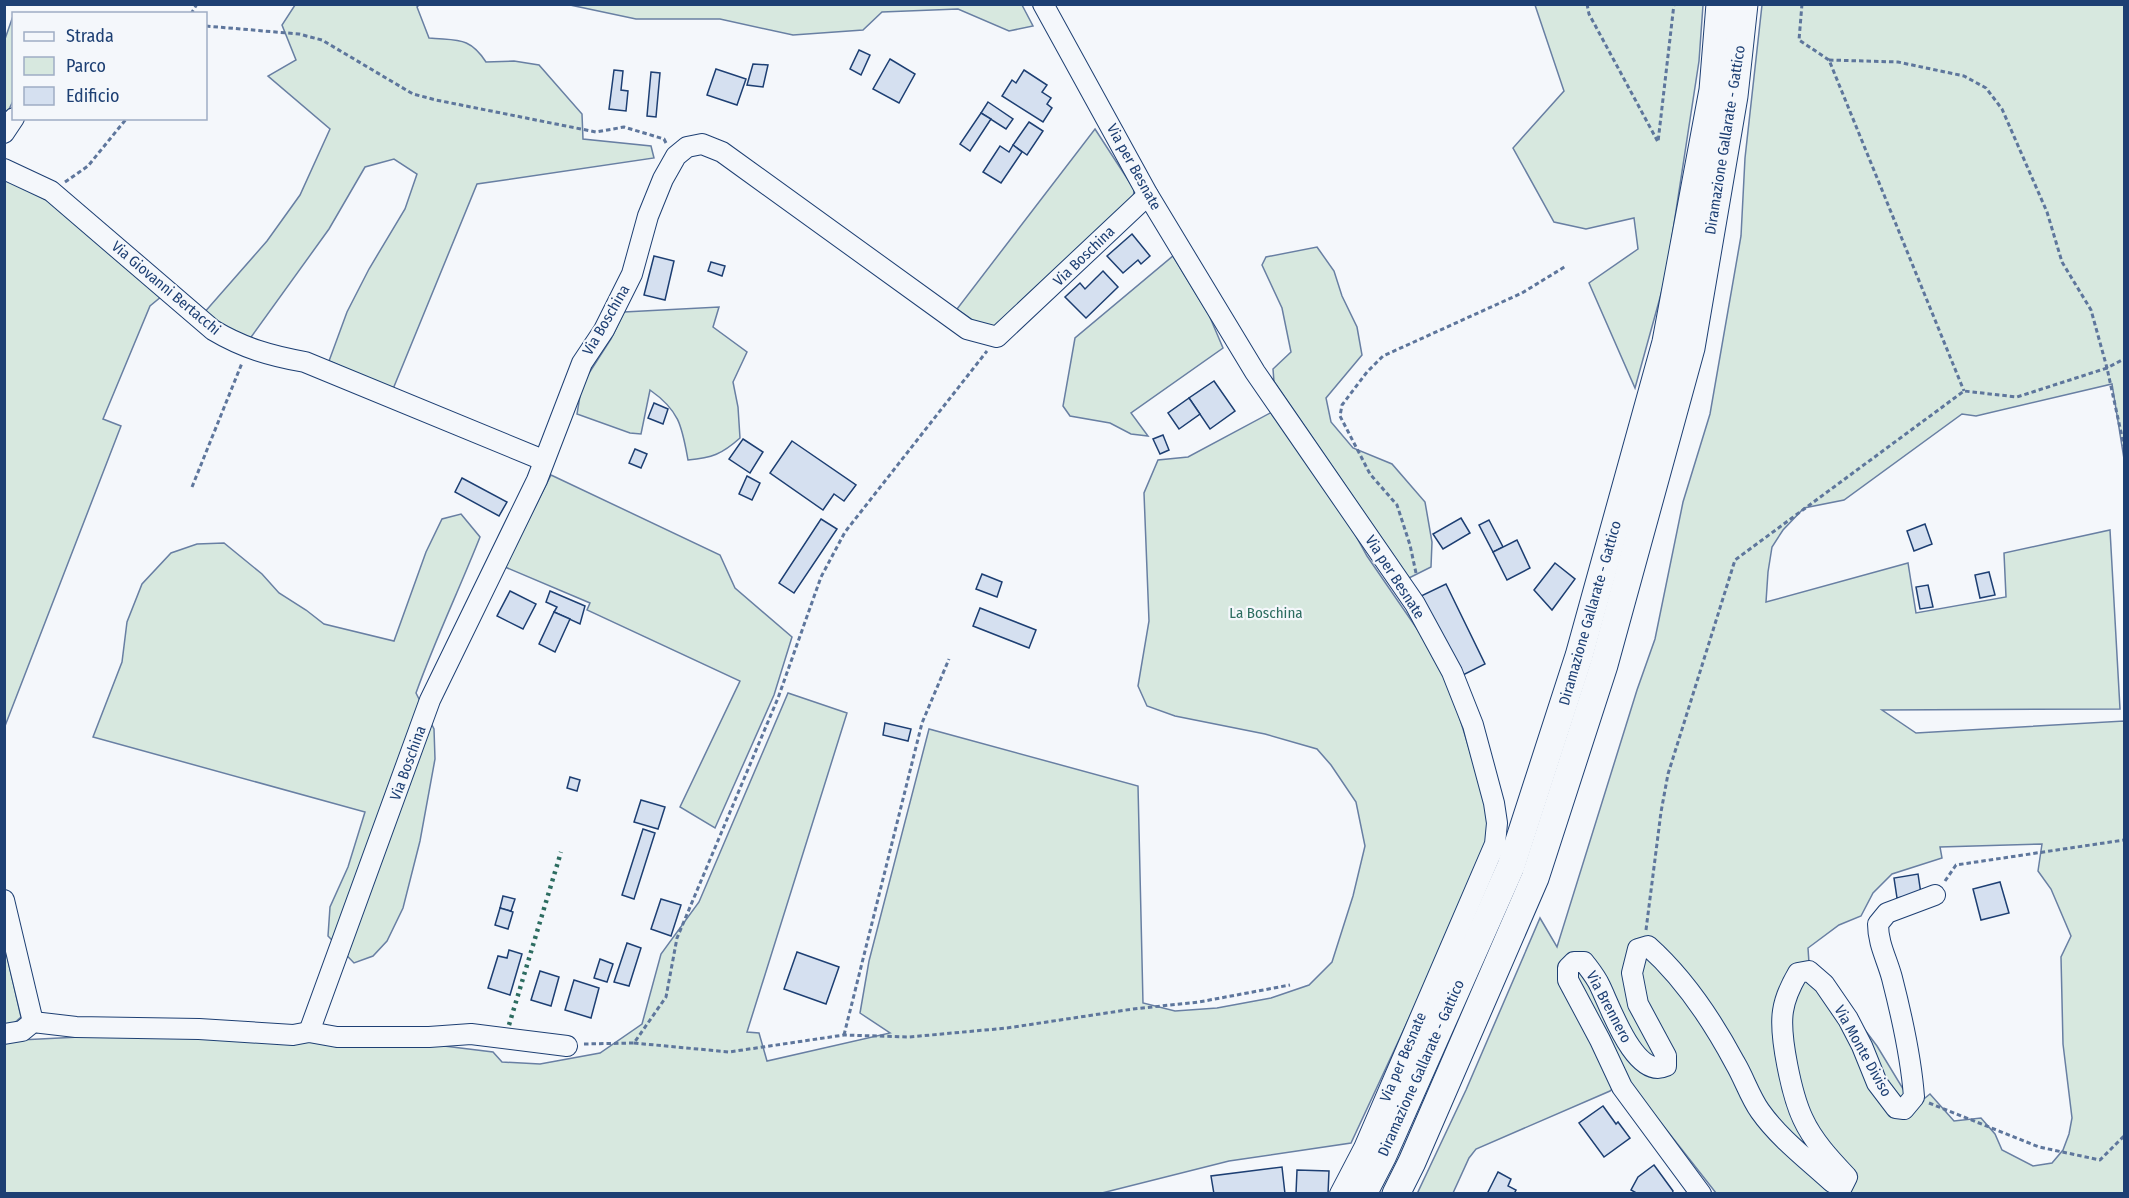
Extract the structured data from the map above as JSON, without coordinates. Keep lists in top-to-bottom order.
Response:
{
  "streets": {
    "highway": ["Diramazione Gallarate - Gattico"],
    "street": [
      "Via per Besnate",
      "Via Boschina",
      "Via Giovanni Bertacchi",
      "Via Brennero",
      "Via Monte Diviso"
    ]
  },
  "crossings": [
    ["Via per Besnate", "Via Boschina"],
    ["Via Boschina", "Via Giovanni Bertacchi"],
    ["Via Brennero", "Via Monte Diviso"]
  ],
  "parks": ["La Boschina"],
  "legend": ["Strada", "Parco", "Edificio"]
}
